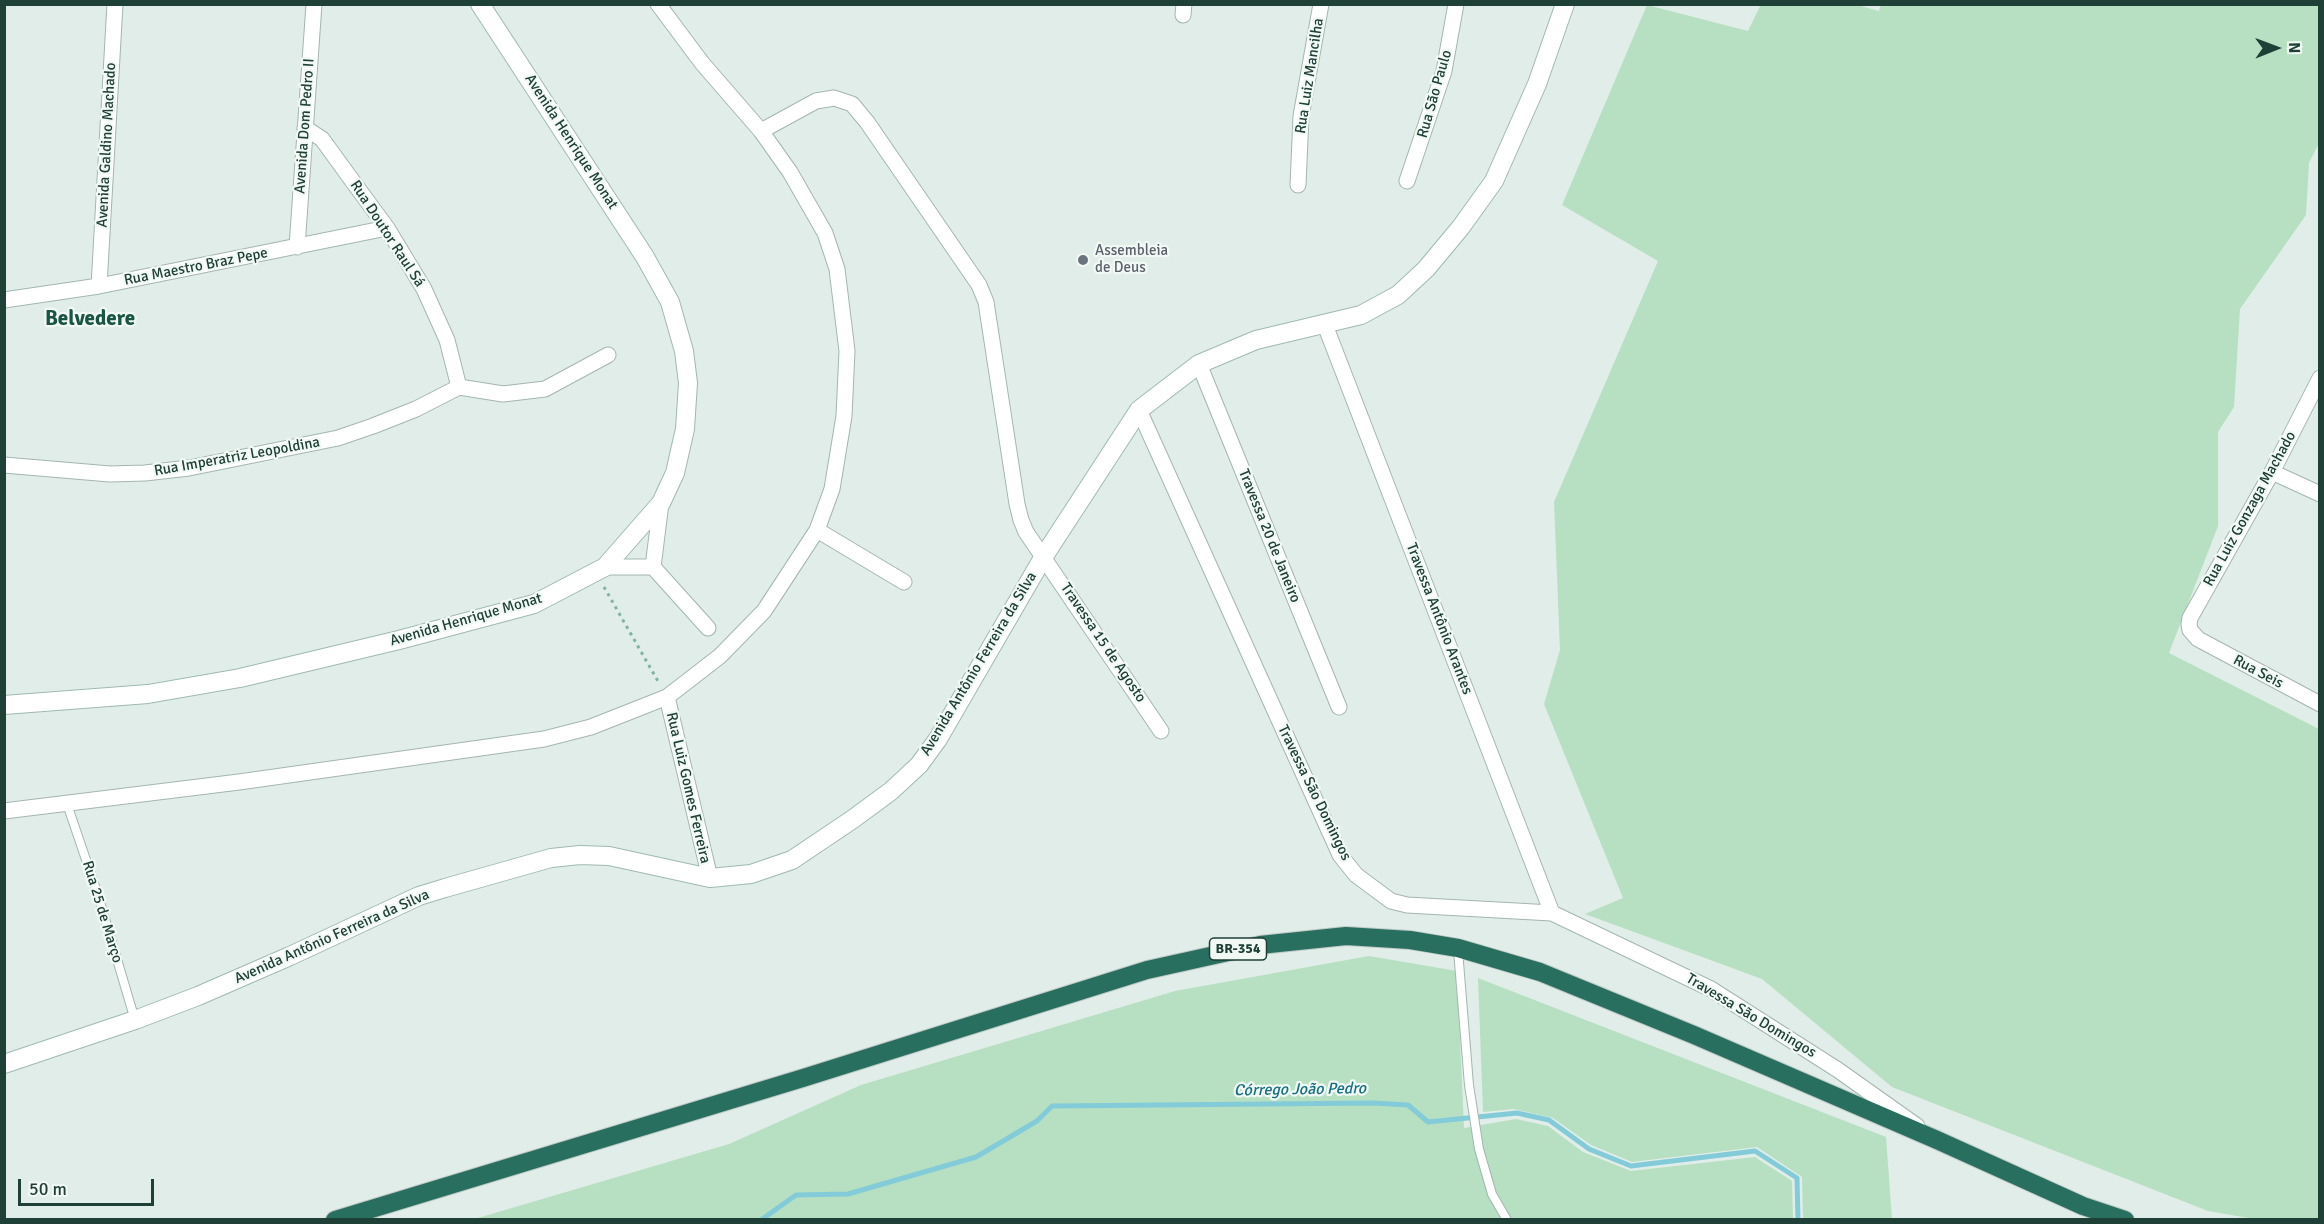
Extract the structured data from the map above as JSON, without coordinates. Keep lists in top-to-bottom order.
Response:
{
  "streets": {
    "highway": ["BR-354"],
    "street": [
      "Rua Luiz Mancilha",
      "Rua São Paulo",
      "Avenida Dom Pedro II",
      "Avenida Henrique Monat",
      "Avenida Galdino Machado",
      "Rua Doutor Raul Sá",
      "Rua Maestro Braz Pepe",
      "Rua Imperatriz Leopoldina",
      "Rua Luiz Gonzaga Machado",
      "Travessa 20 de Janeiro",
      "Travessa Antônio Arantes",
      "Travessa 15 de Agosto",
      "Avenida Antônio Ferreira da Silva",
      "Rua Seis",
      "Rua Luiz Gomes Ferreira",
      "Travessa São Domingos"
    ],
    "lane": ["Rua 25 de Março"]
  },
  "crossings": [
    ["Avenida Dom Pedro II", "Rua Doutor Raul Sá"],
    ["Avenida Dom Pedro II", "Rua Maestro Braz Pepe"],
    ["Avenida Galdino Machado", "Rua Maestro Braz Pepe"],
    ["Rua Doutor Raul Sá", "Rua Maestro Braz Pepe"],
    ["Rua Doutor Raul Sá", "Rua Imperatriz Leopoldina"],
    ["Rua Luiz Gonzaga Machado", "Rua Seis"],
    ["Travessa 20 de Janeiro", "Avenida Antônio Ferreira da Silva"],
    ["Travessa Antônio Arantes", "Avenida Antônio Ferreira da Silva"],
    ["Travessa Antônio Arantes", "Travessa São Domingos"],
    ["Travessa 15 de Agosto", "Avenida Antônio Ferreira da Silva"],
    ["Avenida Antônio Ferreira da Silva", "Rua Luiz Gomes Ferreira"],
    ["Avenida Antônio Ferreira da Silva", "Travessa São Domingos"],
    ["Avenida Antônio Ferreira da Silva", "Rua 25 de Março"],
    ["Travessa São Domingos", "BR-354"]
  ],
  "districts": ["Belvedere"],
  "water": ["Córrego João Pedro"],
  "places": ["Assembleia de Deus"],
  "scale_bar": "50 m",
  "north": "right"
}
